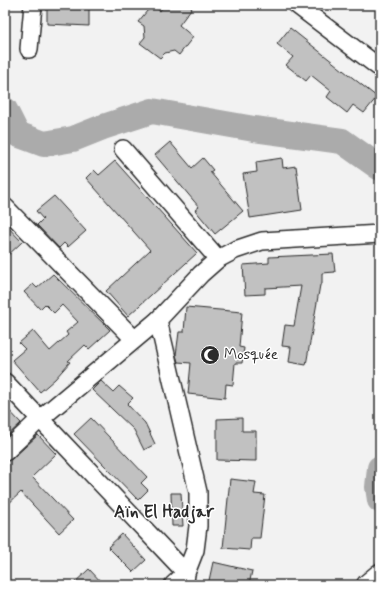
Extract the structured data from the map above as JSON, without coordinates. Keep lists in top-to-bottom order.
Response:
{
  "districts": ["Aïn El Hadjar"],
  "places": {
    "mosque": ["Mosquée"]
  }
}
